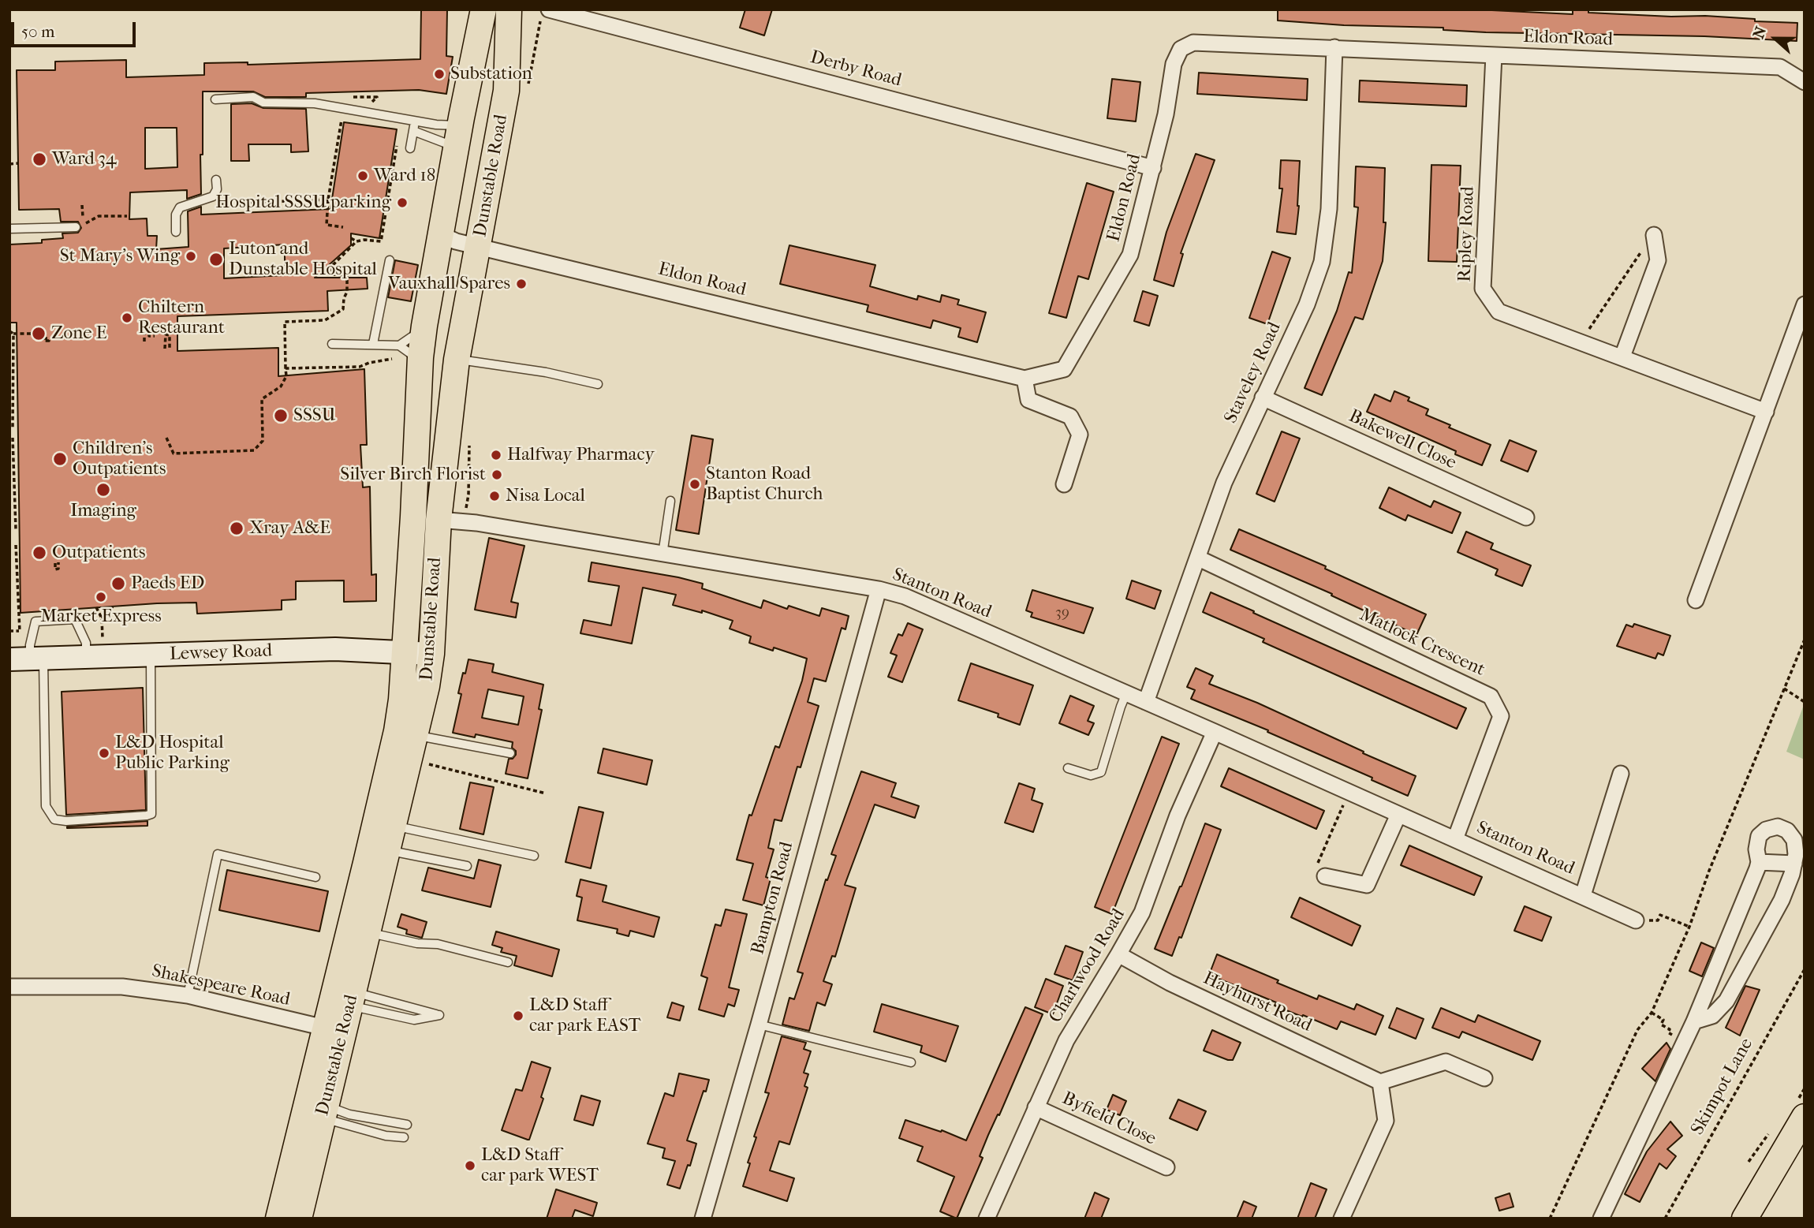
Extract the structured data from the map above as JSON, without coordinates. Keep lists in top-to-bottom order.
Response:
{
  "streets": {
    "main road": ["Dunstable Road"],
    "street": [
      "Eldon Road",
      "Derby Road",
      "Ripley Road",
      "Staveley Road",
      "Bakewell Close",
      "Stanton Road",
      "Matlock Crescent",
      "Lewsey Road",
      "Bampton Road",
      "Charlwood Road",
      "Shakespeare Road",
      "Hayhurst Road",
      "Byfield Close"
    ],
    "path": ["Skimpot Lane"]
  },
  "crossings": [
    ["Eldon Road", "Derby Road"],
    ["Eldon Road", "Dunstable Road"],
    ["Eldon Road", "Ripley Road"],
    ["Eldon Road", "Staveley Road"],
    ["Dunstable Road", "Stanton Road"],
    ["Dunstable Road", "Lewsey Road"],
    ["Dunstable Road", "Shakespeare Road"],
    ["Staveley Road", "Bakewell Close"],
    ["Staveley Road", "Stanton Road"],
    ["Staveley Road", "Matlock Crescent"],
    ["Stanton Road", "Matlock Crescent"],
    ["Stanton Road", "Bampton Road"],
    ["Stanton Road", "Charlwood Road"],
    ["Charlwood Road", "Hayhurst Road"],
    ["Charlwood Road", "Byfield Close"]
  ],
  "places": [
    "Substation",
    "Ward 34",
    "Ward 18",
    "Hospital SSSU parking",
    "St Mary's Wing",
    "Luton and Dunstable Hospital",
    "Vauxhall Spares",
    "Chiltern Restaurant",
    "Zone E",
    "SSSU",
    "Halfway Pharmacy",
    "Children's Outpatients",
    "Silver Birch Florist",
    "Stanton Road Baptist Church",
    "Imaging",
    "Nisa Local",
    "Xray A&E",
    "Outpatients",
    "Paeds ED",
    "Market Express",
    "L&D Hospital Public Parking",
    "L&D Staff car park EAST",
    "L&D Staff car park WEST"
  ],
  "house_numbers": ["39"],
  "scale_bar": "50 m",
  "north": "left"
}
